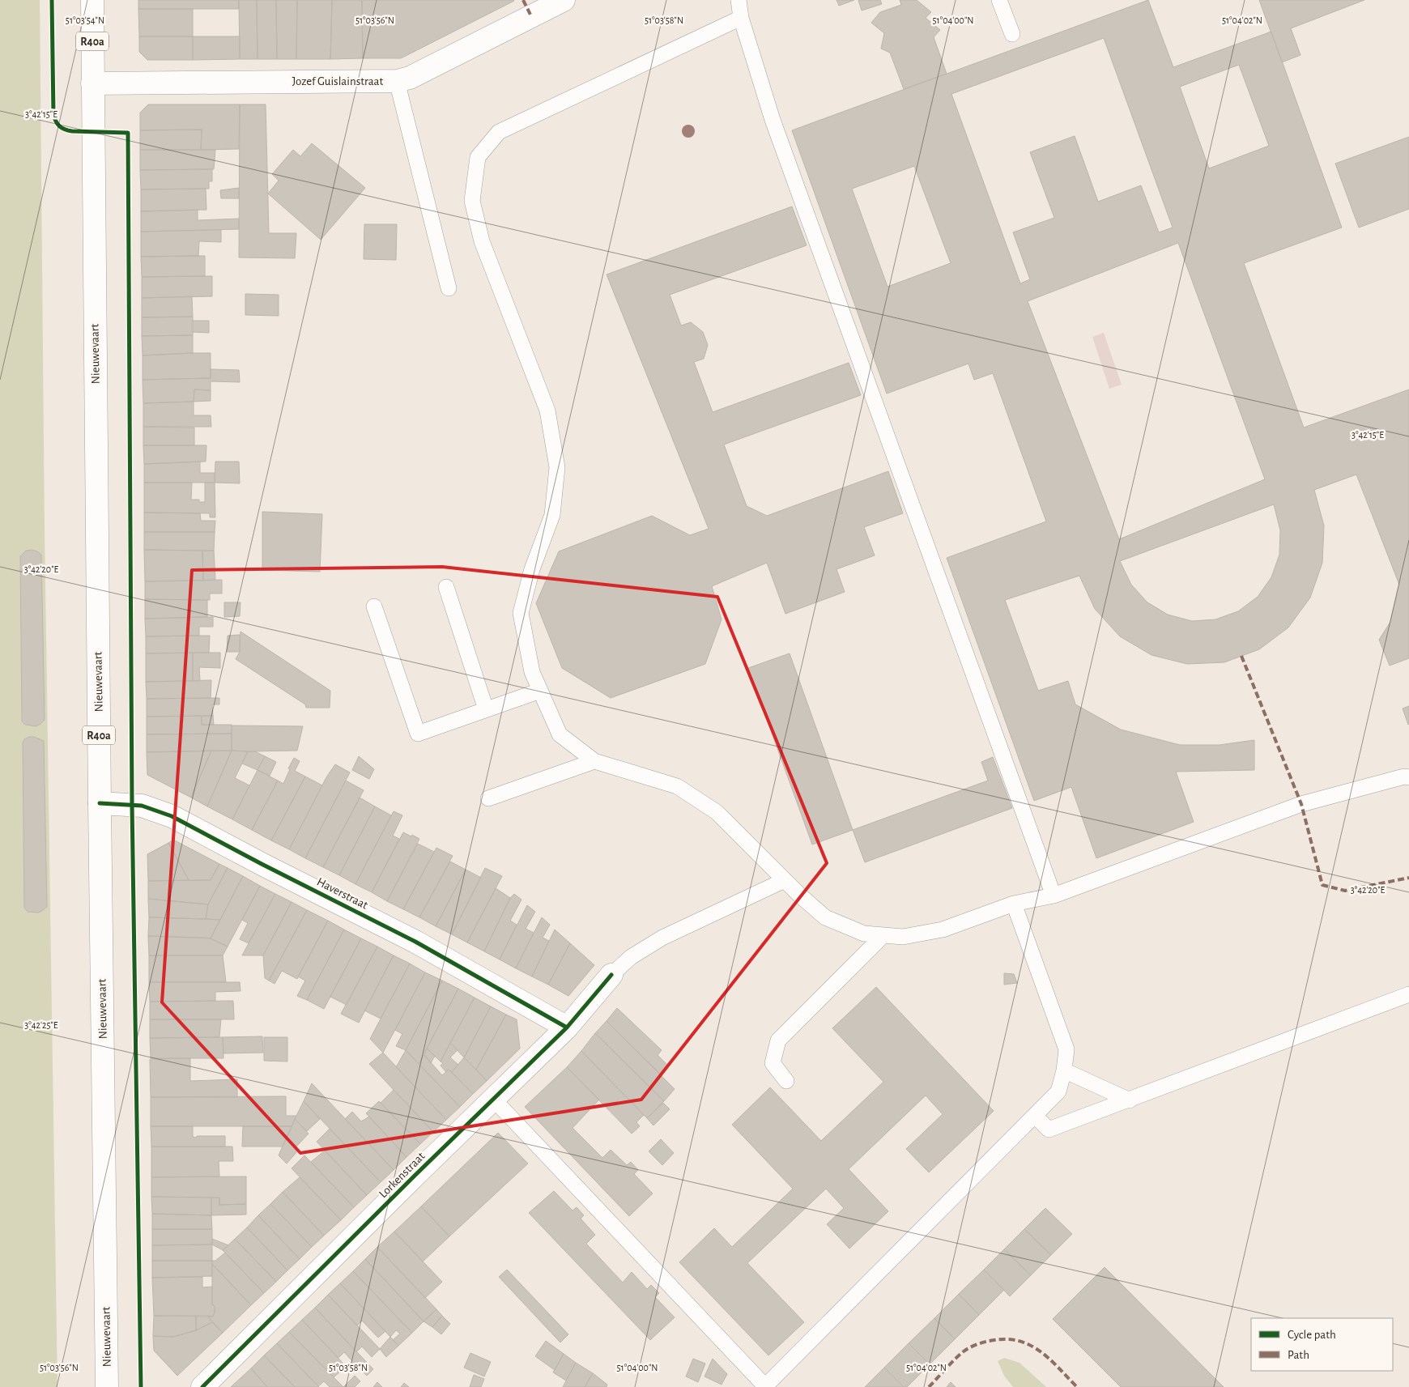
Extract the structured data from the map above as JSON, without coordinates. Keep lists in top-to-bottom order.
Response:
{
  "streets": {
    "street": [
      "R40a",
      "Jozef Guislainstraat",
      "Nieuwevaart",
      "Haverstraat",
      "Lorkenstraat"
    ]
  },
  "crossings": [
    ["Jozef Guislainstraat", "Nieuwevaart"],
    ["Nieuwevaart", "Haverstraat"],
    ["Haverstraat", "Lorkenstraat"]
  ],
  "legend": ["Cycle path", "Path"],
  "coordinates": [
    "51°03'54\"N",
    "51°04'02\"N",
    "51°03'56\"N",
    "51°03'58\"N",
    "51°04'00\"N",
    "3°42'15\"E",
    "3°42'20\"E",
    "3°42'25\"E"
  ]
}
